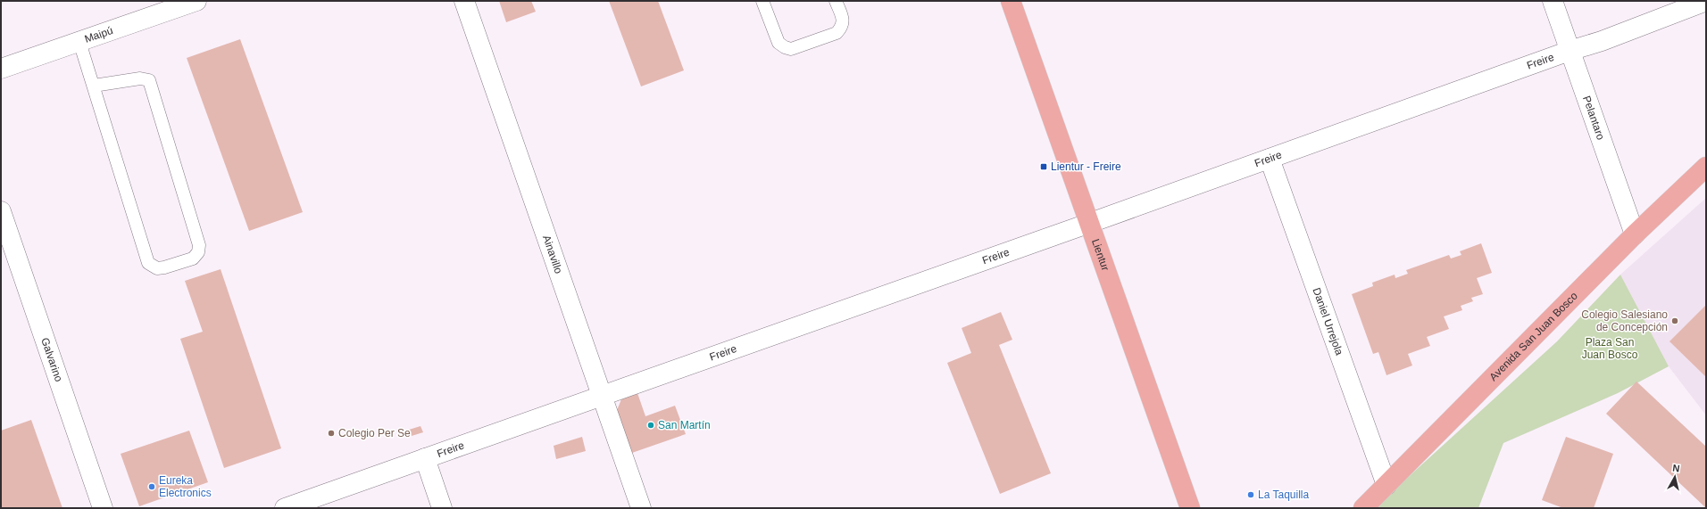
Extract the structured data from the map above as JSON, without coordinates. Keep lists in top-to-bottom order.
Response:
{
  "streets": {
    "main road": [
      "Maipú",
      "Freire",
      "Pelantaro",
      "Ainavillo",
      "Lientur",
      "Daniel Urrejola",
      "Avenida San Juan Bosco",
      "Galvarino"
    ]
  },
  "crossings": [
    ["Freire", "Pelantaro"],
    ["Freire", "Ainavillo"],
    ["Freire", "Lientur"],
    ["Freire", "Daniel Urrejola"],
    ["Pelantaro", "Avenida San Juan Bosco"],
    ["Daniel Urrejola", "Avenida San Juan Bosco"]
  ],
  "parks": ["Plaza San Juan Bosco"],
  "places": {
    "transit": ["Lientur - Freire"],
    "other": [
      "Colegio Salesiano de Concepción",
      "San Martín",
      "Colegio Per Se",
      "Eureka Electronics",
      "La Taquilla"
    ]
  },
  "north": "top"
}
